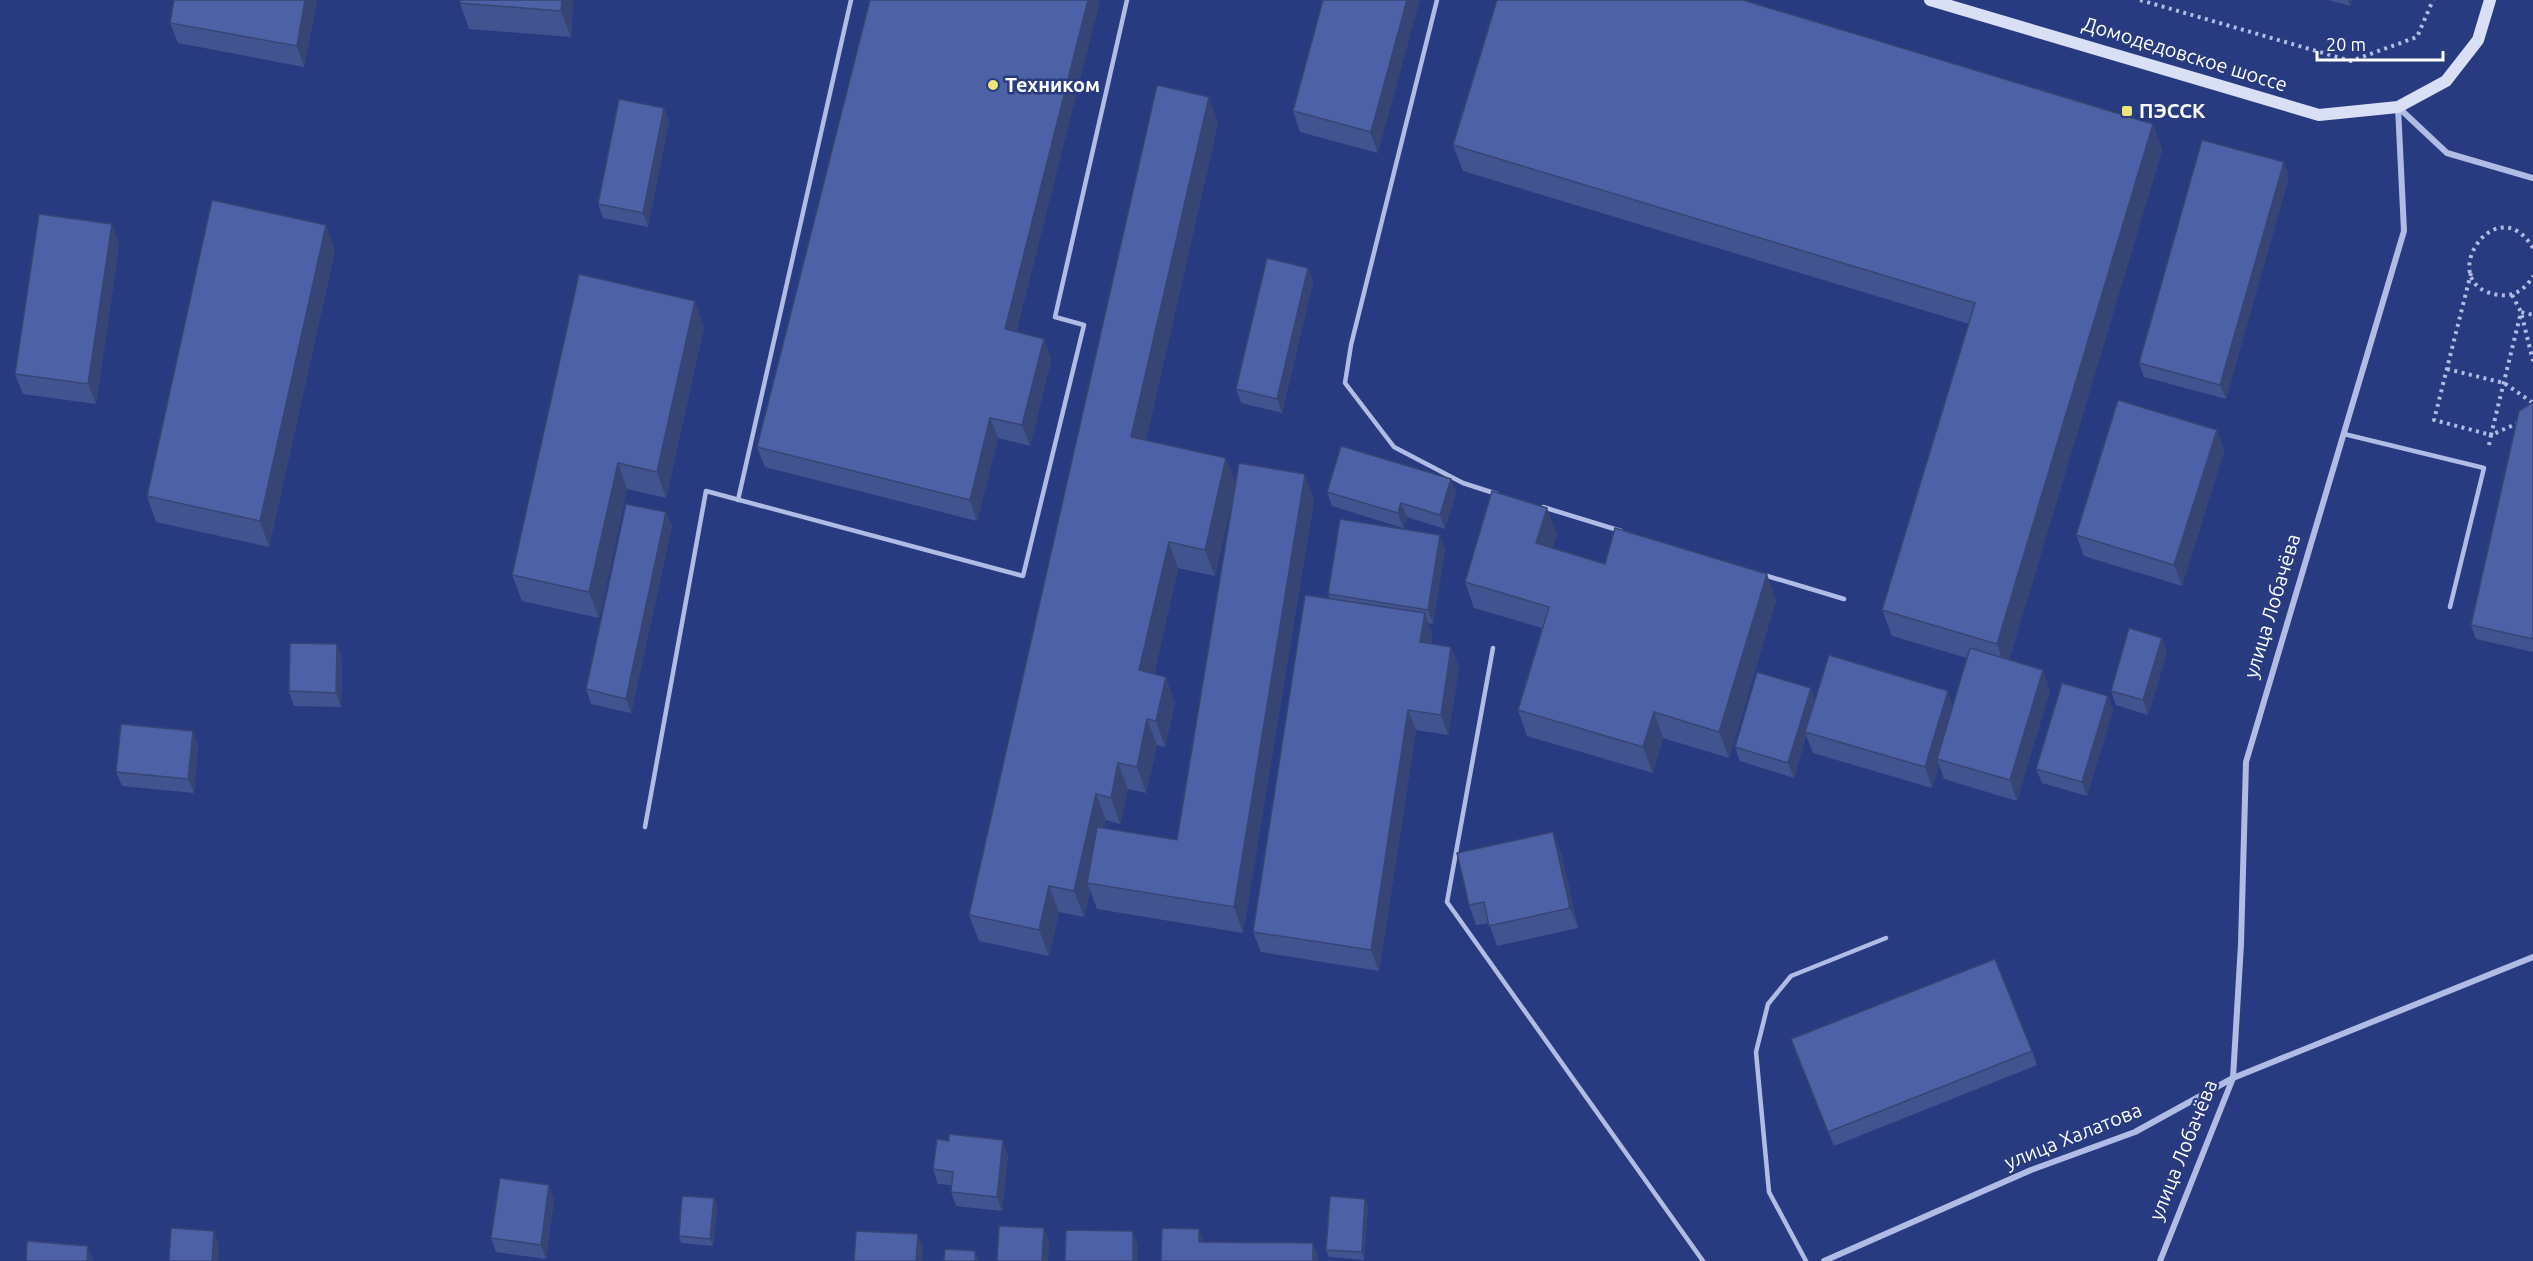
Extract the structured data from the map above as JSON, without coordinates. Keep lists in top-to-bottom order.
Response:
{
  "streets": {
    "main road": ["Домодедовское шоссе"],
    "street": ["улица Лобачёва", "улица Халатова"]
  },
  "crossings": [
    ["Домодедовское шоссе", "улица Лобачёва"],
    ["улица Лобачёва", "улица Халатова"]
  ],
  "places": {
    "other": ["Техником"],
    "transit": ["ПЭССК"]
  },
  "scale_bar": "20 m"
}
